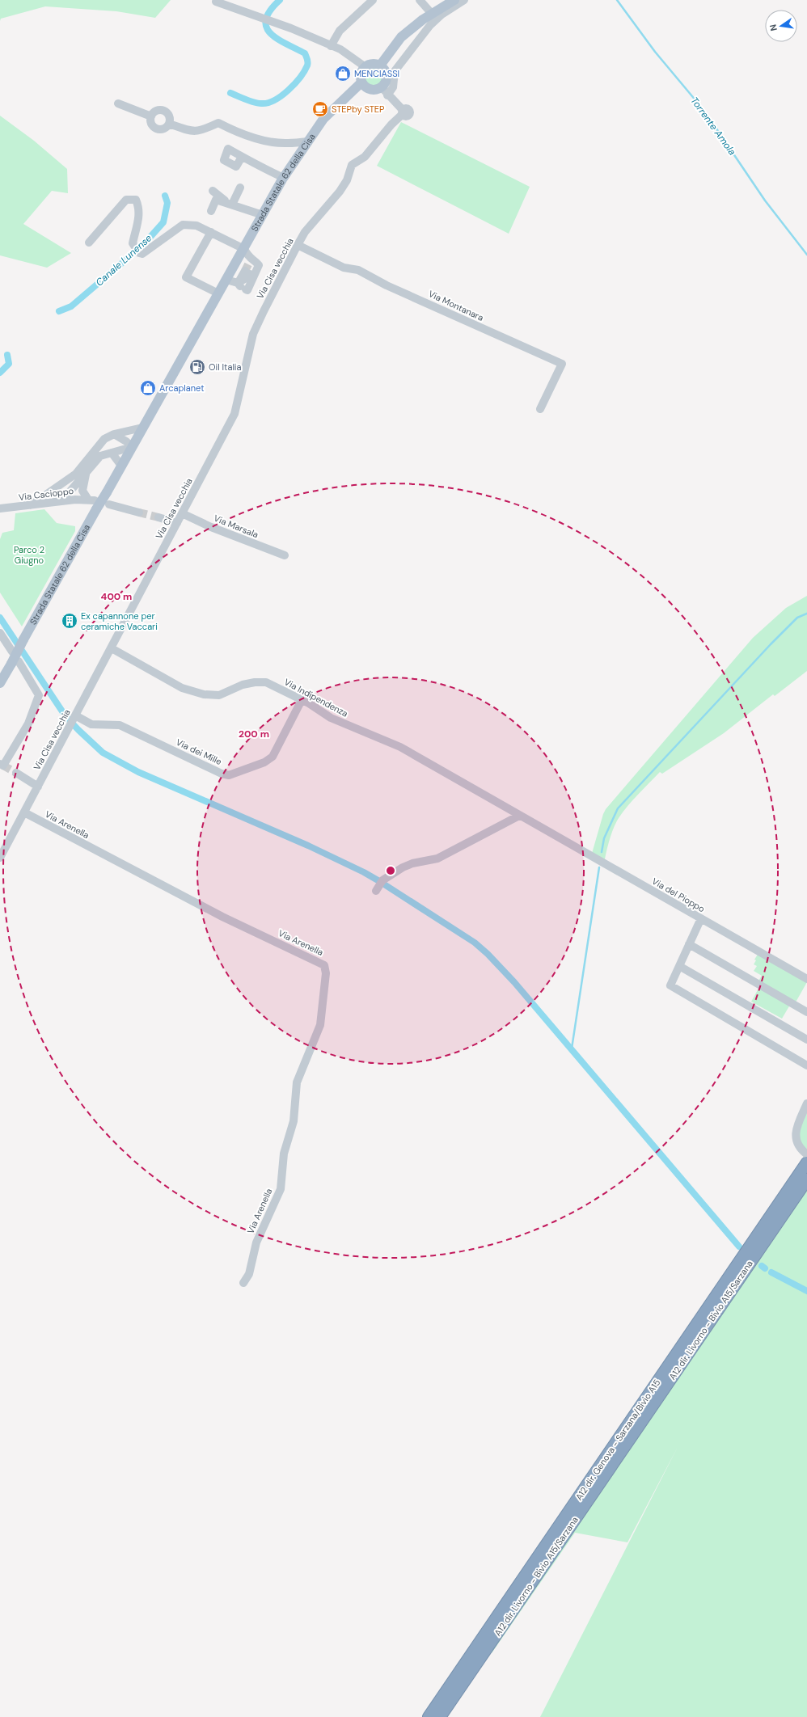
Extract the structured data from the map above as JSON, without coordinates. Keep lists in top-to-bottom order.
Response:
{
  "streets": {
    "highway": ["A12 dir. Livorno - Bivio A15/Sarzana", "A12 dir. Genova - Sarzana/Bivio A15"],
    "main road": ["Strada Statale 62 della Cisa"],
    "street": [
      "Via Cisa vecchia",
      "Via Montanara",
      "Via Cacioppo",
      "Via Marsala",
      "Via Indipendenza",
      "Via dei Mille",
      "Via Arenella",
      "Via del Pioppo"
    ]
  },
  "crossings": [
    ["Strada Statale 62 della Cisa", "Via Cisa vecchia"],
    ["Strada Statale 62 della Cisa", "Via Cacioppo"],
    ["Via Cisa vecchia", "Via Montanara"],
    ["Via Cisa vecchia", "Via Marsala"],
    ["Via Cisa vecchia", "Via Indipendenza"],
    ["Via Cisa vecchia", "Via dei Mille"],
    ["Via Cisa vecchia", "Via Arenella"],
    ["Via Indipendenza", "Via dei Mille"],
    ["Via Indipendenza", "Via del Pioppo"]
  ],
  "water": ["Torrente Amola", "Canale Lunense"],
  "parks": ["Parco 2 Giugno"],
  "places": {
    "shop": ["MENCIASSI", "Arcaplanet"],
    "cafe": ["STEPby STEP"],
    "fuel station": ["Oil Italia"],
    "building": ["Ex capannone per ceramiche Vaccari"]
  },
  "north": "left",
  "rings": ["400 m", "200 m"]
}
